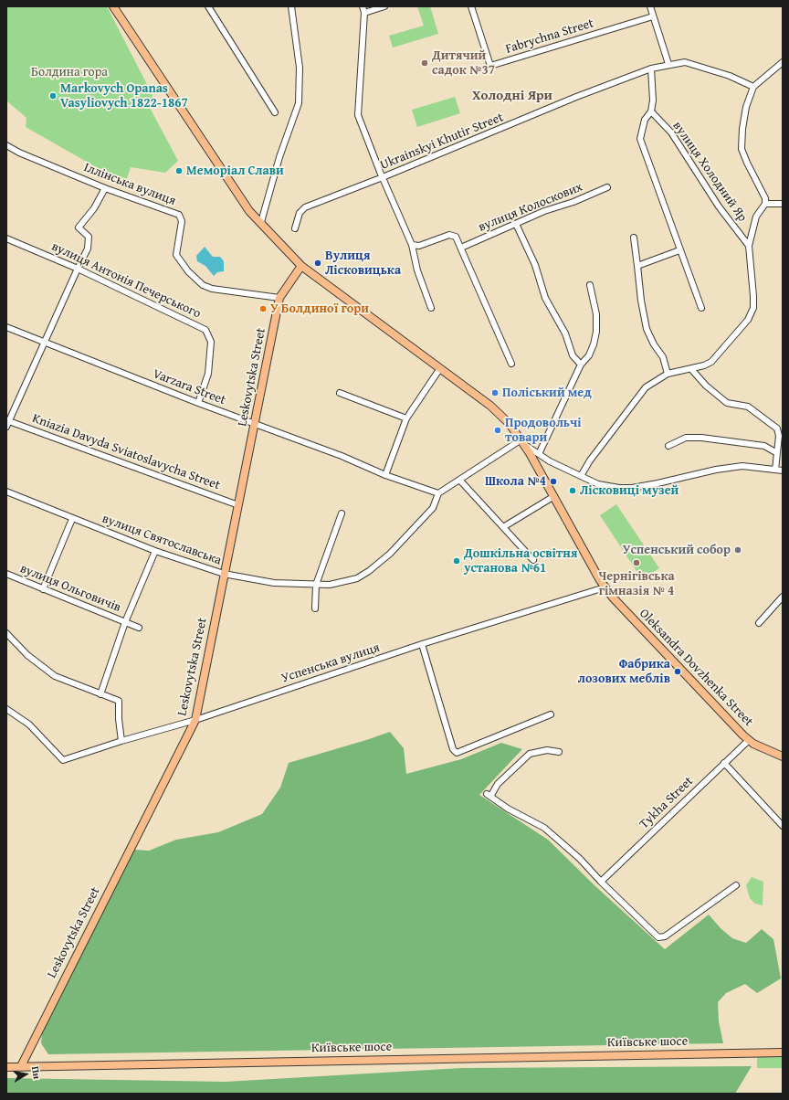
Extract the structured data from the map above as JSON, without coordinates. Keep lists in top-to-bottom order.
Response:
{
  "streets": {
    "main road": ["Leskovytska Street", "Oleksandra Dovzhenka Street", "Київське шосе"],
    "street": [
      "Fabrychna Street",
      "Ukrainskyi Khutir Street",
      "вулиця Холодний Яр",
      "Іллінська вулиця",
      "вулиця Колоскових",
      "вулиця Антонія Печерського",
      "Varzara Street",
      "Kniazia Davyda Sviatoslavycha Street",
      "вулиця Святославська",
      "вулиця Ольговичів",
      "Успенська вулиця",
      "Tykha Street"
    ]
  },
  "crossings": [
    ["Іллінська вулиця", "Leskovytska Street"],
    ["вулиця Антонія Печерського", "Varzara Street"],
    ["Leskovytska Street", "Varzara Street"],
    ["Leskovytska Street", "Kniazia Davyda Sviatoslavycha Street"],
    ["Leskovytska Street", "вулиця Святославська"],
    ["Leskovytska Street", "Успенська вулиця"],
    ["Leskovytska Street", "Oleksandra Dovzhenka Street"],
    ["Leskovytska Street", "Київське шосе"],
    ["Varzara Street", "вулиця Святославська"],
    ["вулиця Святославська", "вулиця Ольговичів"],
    ["Успенська вулиця", "Oleksandra Dovzhenka Street"],
    ["Oleksandra Dovzhenka Street", "Tykha Street"]
  ],
  "districts": ["Холодні Яри"],
  "parks": ["Болдина гора"],
  "places": [
    "Дитячий садок №37",
    "Markovych Opanas Vasyliovych 1822-1867",
    "Меморіал Слави",
    "Вулиця Лісковицька",
    "У Болдиної гори",
    "Поліський мед",
    "Продовольчі товари",
    "Школа №4",
    "Лісковиці музей",
    "Успенський собор",
    "Дошкільна освітня установа №61",
    "Чернігівська гімназія № 4",
    "Фабрика лозових меблів"
  ],
  "north": "right"
}
